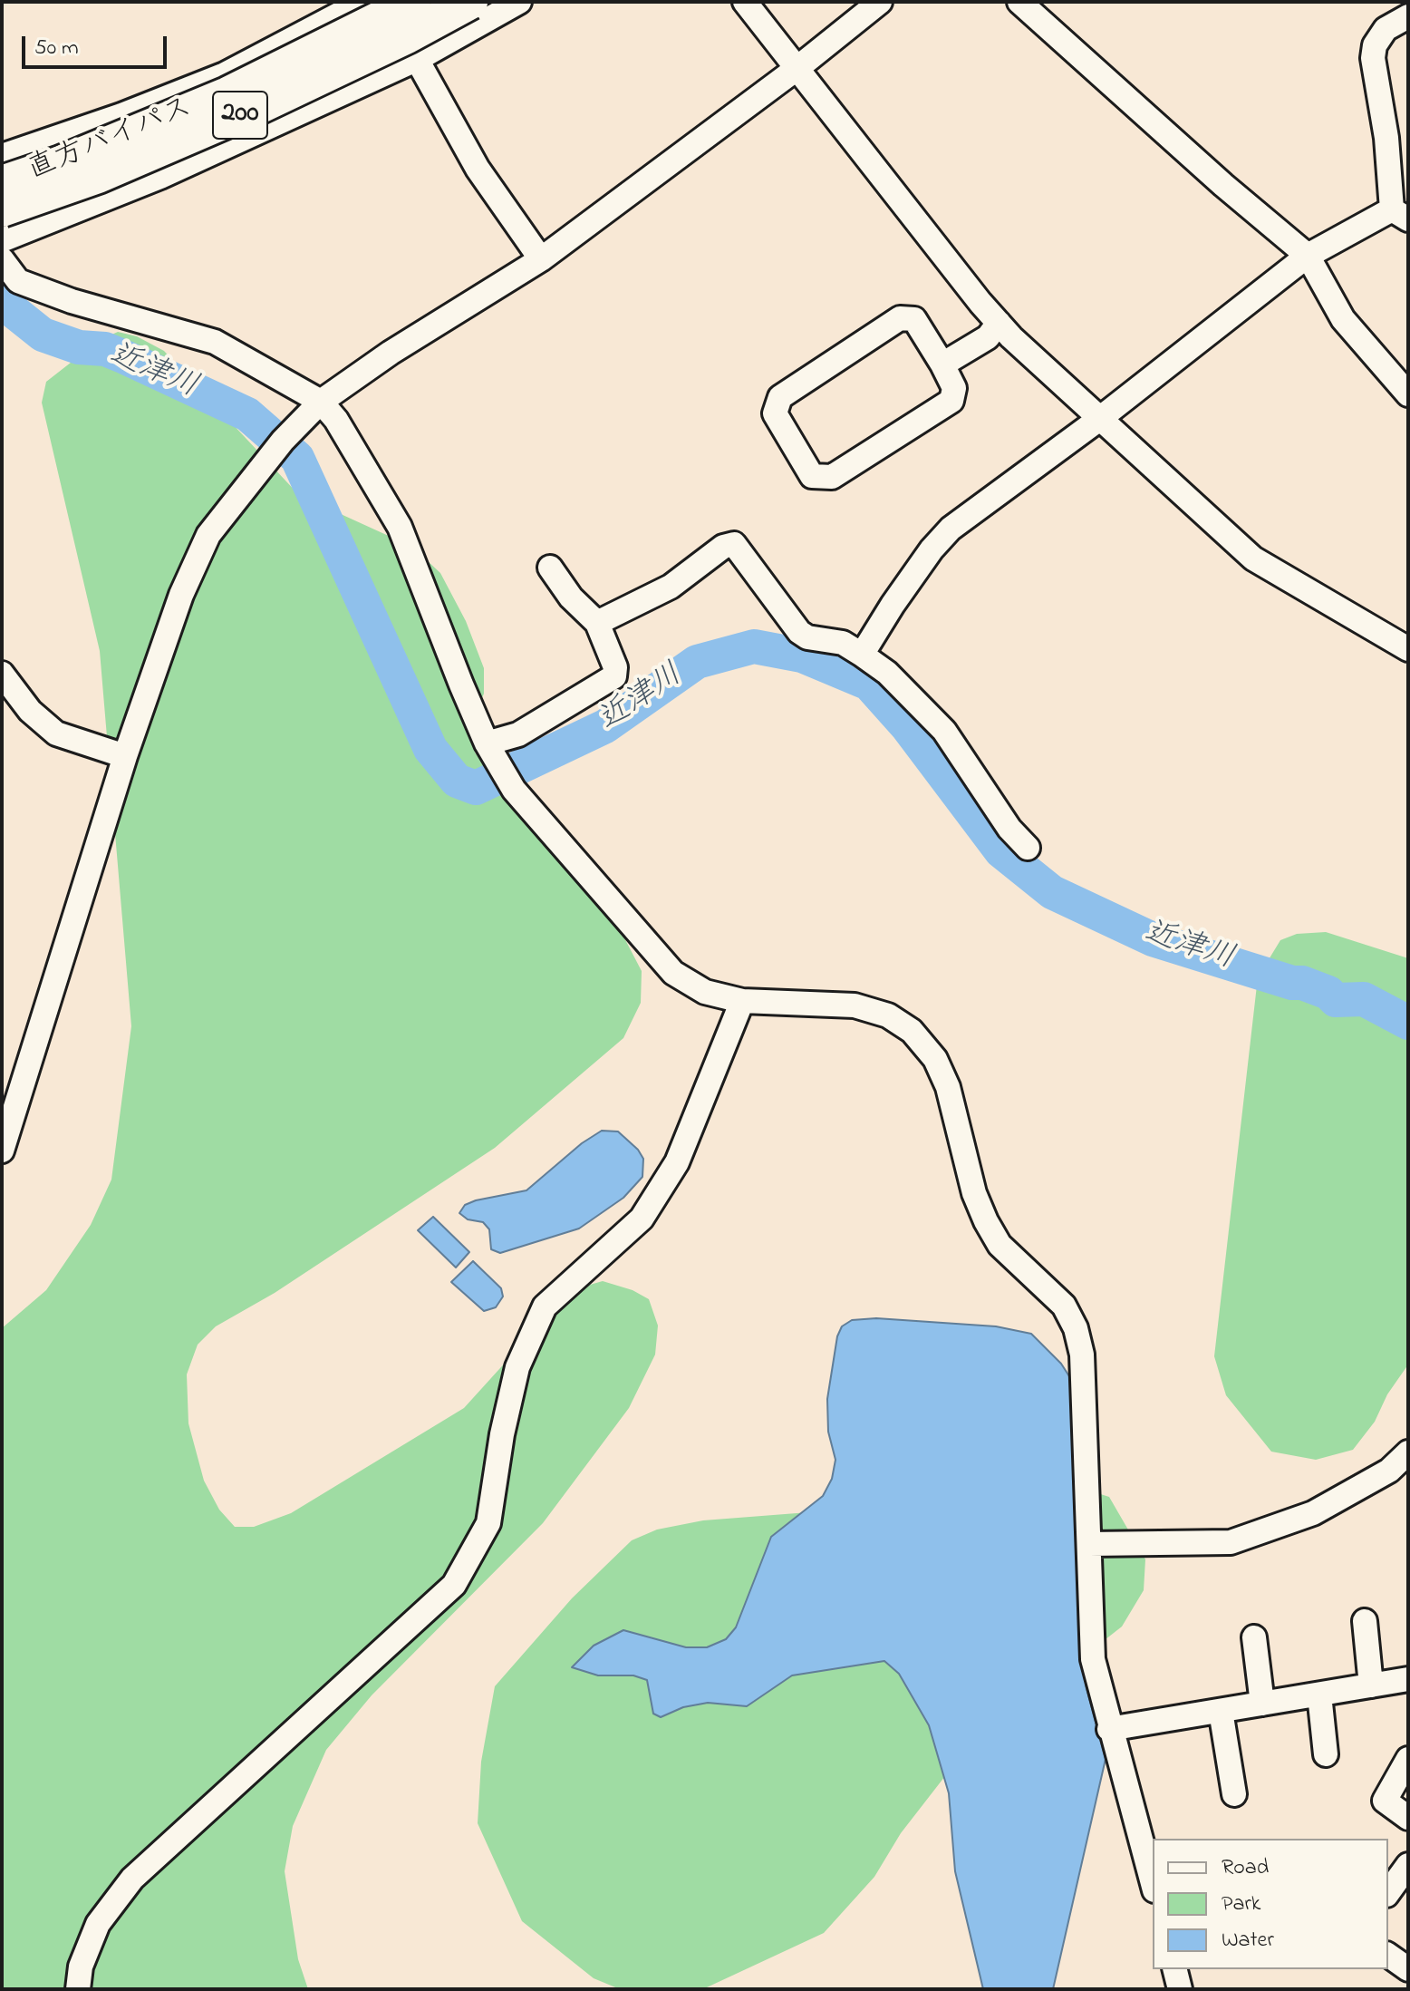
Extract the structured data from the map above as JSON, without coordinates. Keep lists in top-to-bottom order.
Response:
{
  "streets": {
    "highway": ["200", "直方バイパス"]
  },
  "water": ["近津川"],
  "legend": ["Road", "Park", "Water"],
  "scale_bar": "50 m"
}
